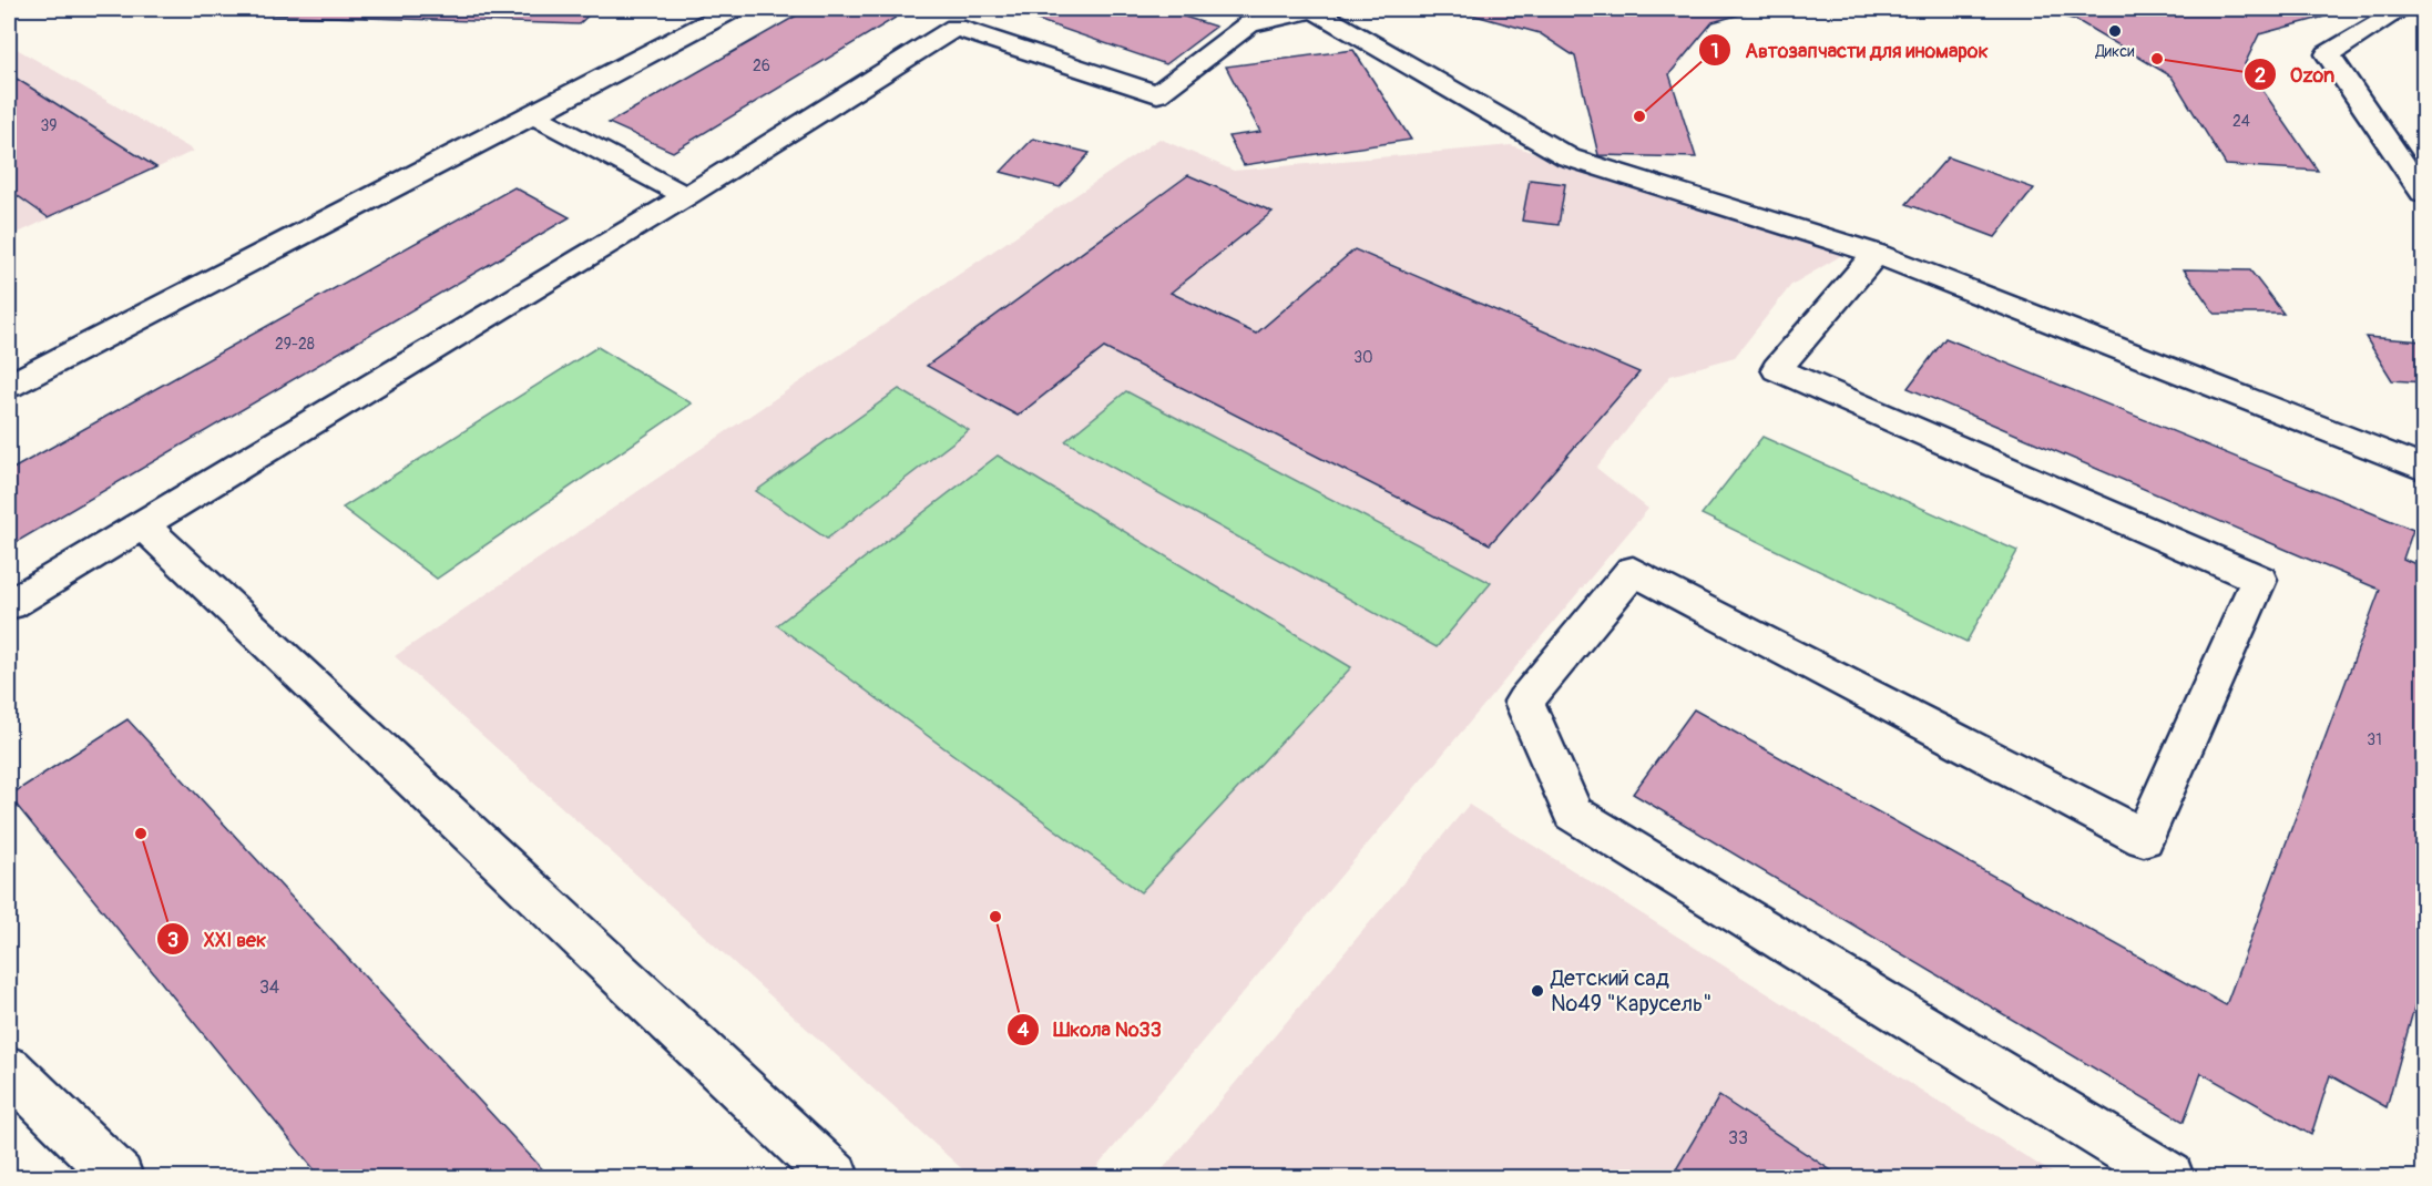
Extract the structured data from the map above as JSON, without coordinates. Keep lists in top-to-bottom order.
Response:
{
  "places": [
    "Дикси",
    "Ozon",
    "Автозапчасти для иномарок",
    "XXI век",
    "Школа №33",
    "Детский сад №49 \"Карусель\""
  ],
  "house_numbers": [
    "26",
    "24",
    "39",
    "29-28",
    "30",
    "31",
    "34",
    "33"
  ]
}
